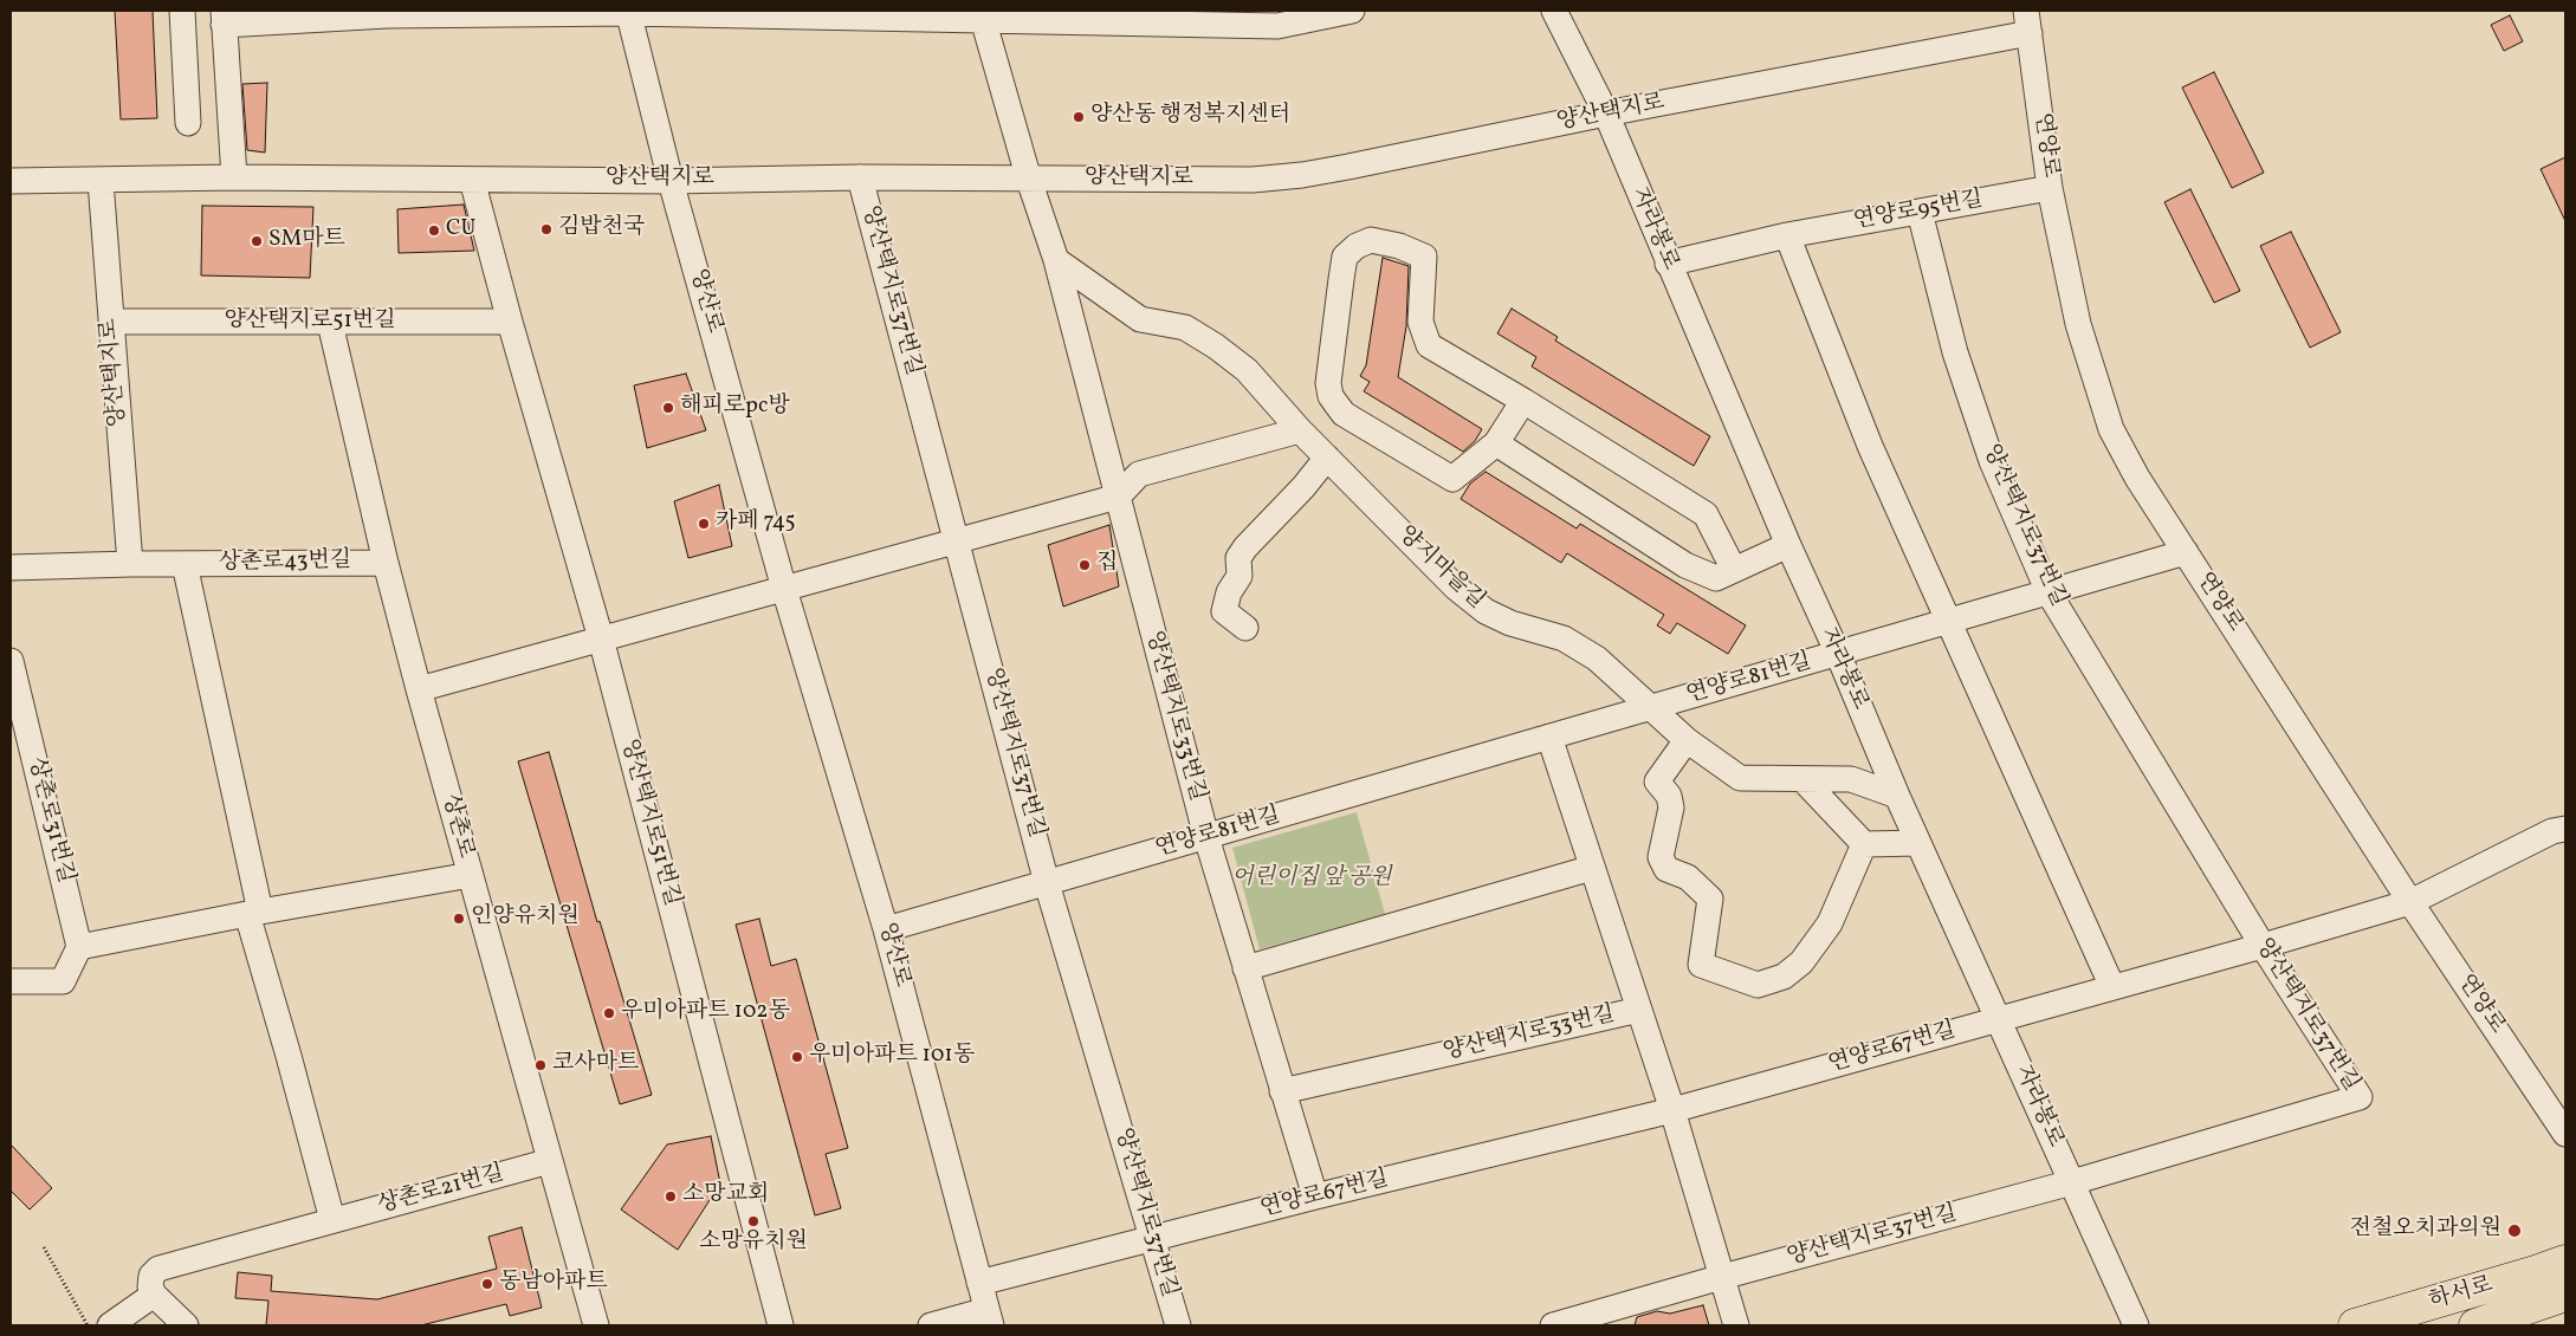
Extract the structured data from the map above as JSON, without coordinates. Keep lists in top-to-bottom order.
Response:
{
  "streets": {
    "main road": ["하서로"],
    "street": [
      "양산택지로",
      "연양로",
      "연양로95번길",
      "자라봉로",
      "양산택지로37번길",
      "양산로",
      "양산택지로51번길",
      "상촌로43번길",
      "양지마을길",
      "연양로81번길",
      "양산택지로33번길",
      "상촌로31번길",
      "상촌로",
      "연양로67번길",
      "상촌로21번길"
    ]
  },
  "crossings": [
    ["양산택지로", "연양로"],
    ["양산택지로", "자라봉로"],
    ["양산택지로", "양산택지로37번길"],
    ["양산택지로", "양산로"],
    ["양산택지로", "양산택지로51번길"],
    ["양산택지로", "상촌로43번길"],
    ["양산택지로", "양산택지로33번길"],
    ["연양로", "연양로95번길"],
    ["연양로", "연양로81번길"],
    ["연양로", "연양로67번길"],
    ["연양로95번길", "자라봉로"],
    ["연양로95번길", "양산택지로37번길"],
    ["자라봉로", "양산택지로37번길"],
    ["자라봉로", "양지마을길"],
    ["자라봉로", "연양로81번길"],
    ["자라봉로", "연양로67번길"],
    ["양산택지로37번길", "연양로81번길"],
    ["양산택지로37번길", "연양로67번길"],
    ["양산로", "연양로81번길"],
    ["양산로", "연양로67번길"],
    ["양산택지로51번길", "상촌로"],
    ["상촌로43번길", "상촌로"],
    ["양지마을길", "연양로81번길"],
    ["양지마을길", "양산택지로33번길"],
    ["연양로81번길", "양산택지로33번길"],
    ["양산택지로33번길", "연양로67번길"],
    ["상촌로", "상촌로21번길"]
  ],
  "parks": ["어린이집 앞 공원"],
  "places": [
    "양산동 행정복지센터",
    "김밥천국",
    "CU",
    "SM마트",
    "해피로pc방",
    "카페 745",
    "집",
    "인양유치원",
    "우미아파트 102동",
    "우미아파트 101동",
    "코사마트",
    "소망교회",
    "소망유치원",
    "전철오치과의원",
    "동남아파트"
  ]
}
